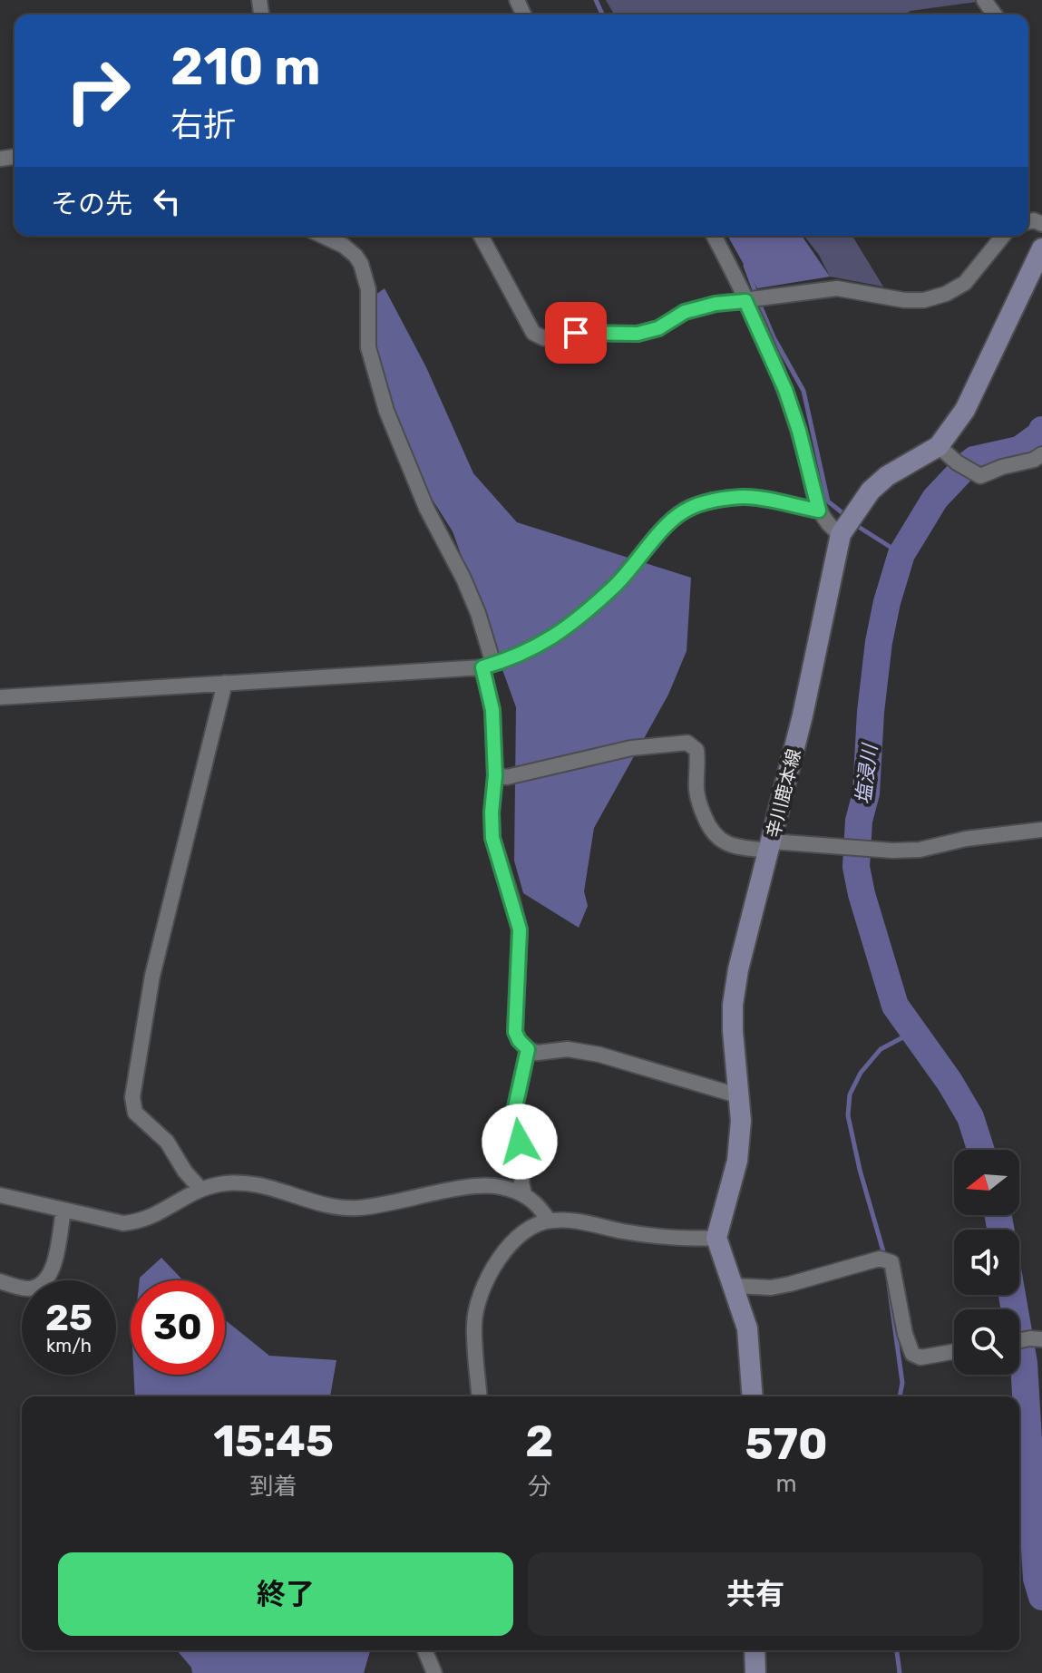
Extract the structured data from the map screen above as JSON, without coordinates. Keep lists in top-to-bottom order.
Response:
{
  "streets": {
    "main road": ["辛川鹿本線"]
  },
  "water": ["塩浸川"],
  "north": "left",
  "page": {
    "turn": ["210 m", "右折"],
    "then": "その先",
    "speed": "25 km/h",
    "limit": "30",
    "eta": [
      "15:45",
      "到着",
      "2",
      "分",
      "570",
      "m"
    ],
    "buttons": ["終了", "共有"]
  }
}
